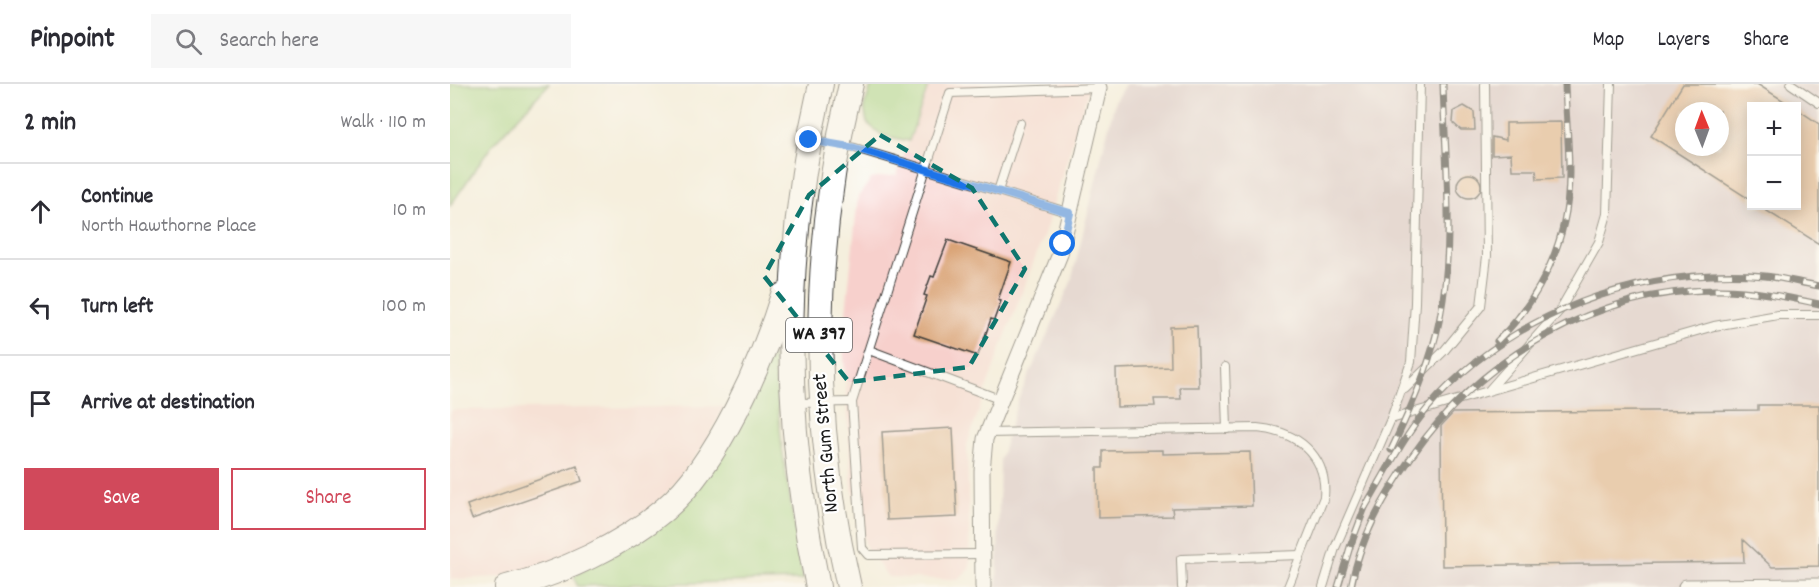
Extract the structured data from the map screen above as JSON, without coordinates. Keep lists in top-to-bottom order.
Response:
{
  "streets": {
    "main road": ["WA 397", "North Gum Street"]
  },
  "north": "top",
  "page": {
    "header": "Pinpoint",
    "search": "Search here",
    "nav": ["Map", "Layers", "Share"],
    "heading": ["2 min", "Walk · 110 m"],
    "map_buttons": ["+", "−"],
    "list": [
      ["Continue", "North Hawthorne Place", "10 m"],
      ["Turn left", "100 m"],
      "Arrive at destination"
    ],
    "buttons": ["Save", "Share"]
  }
}
